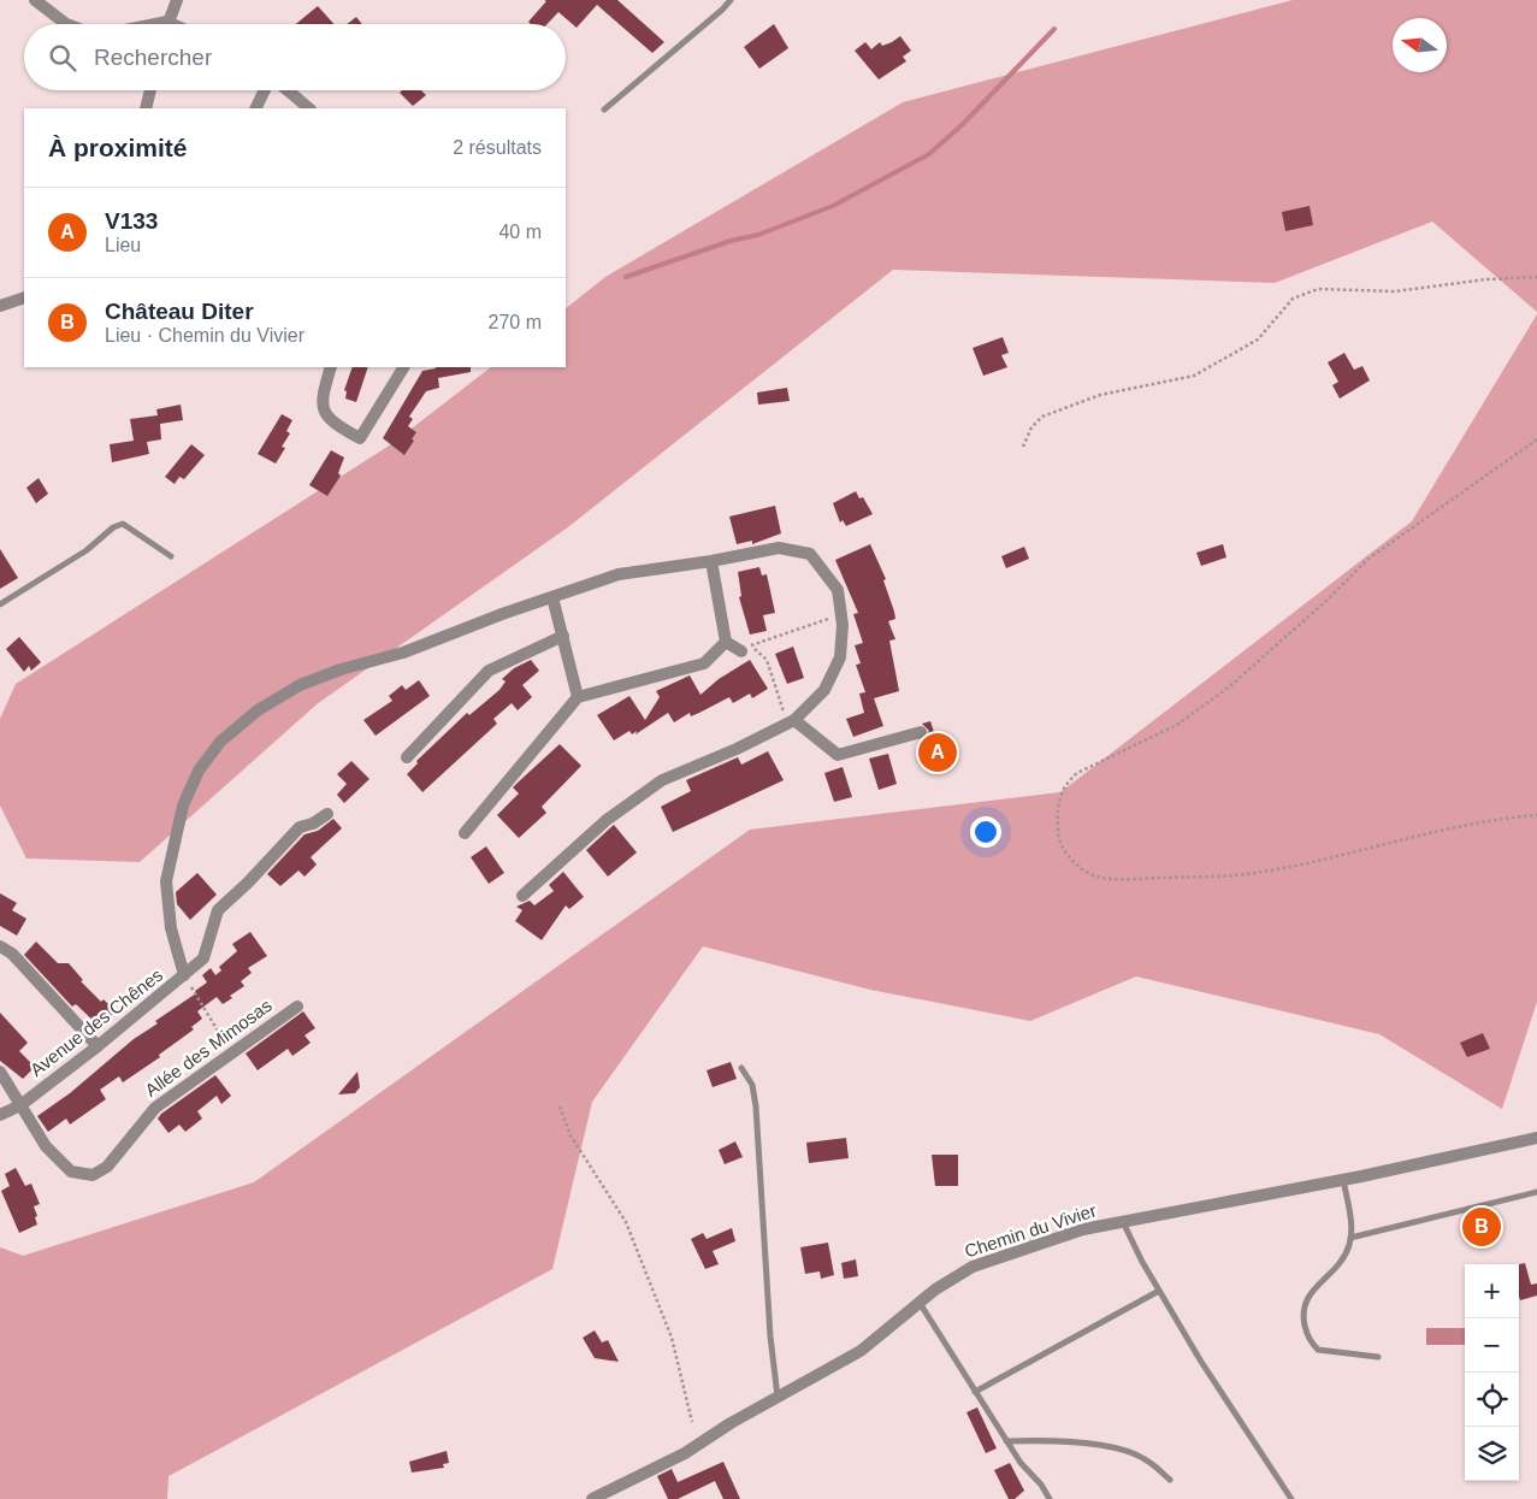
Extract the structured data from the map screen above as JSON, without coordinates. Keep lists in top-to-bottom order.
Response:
{
  "streets": {
    "street": ["Avenue des Chênes", "Allée des Mimosas", "Chemin du Vivier"]
  },
  "crossings": [
    ["Avenue des Chênes", "Allée des Mimosas"]
  ],
  "north": "left",
  "page": {
    "search": "Rechercher",
    "heading": ["À proximité", "2 résultats"],
    "list": [
      {
        "mark": "A",
        "name": "V133",
        "note": "Lieu",
        "value": "40 m"
      },
      {
        "mark": "B",
        "name": "Château Diter",
        "note": "Lieu · Chemin du Vivier",
        "value": "270 m"
      }
    ],
    "pins": ["A", "B"],
    "map_buttons": ["+", "−"]
  }
}
